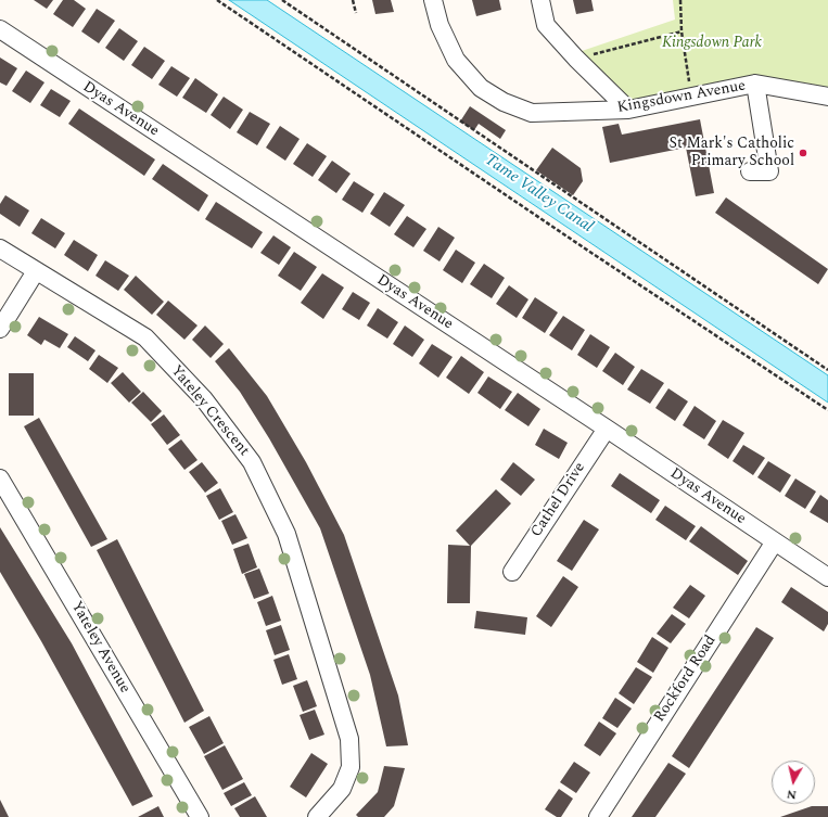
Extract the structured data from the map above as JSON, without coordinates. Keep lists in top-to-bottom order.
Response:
{
  "streets": {
    "street": [
      "Kingsdown Avenue",
      "Dyas Avenue",
      "Yateley Crescent",
      "Cathel Drive",
      "Yateley Avenue",
      "Rockford Road"
    ]
  },
  "crossings": [
    ["Dyas Avenue", "Cathel Drive"],
    ["Dyas Avenue", "Rockford Road"]
  ],
  "water": ["Tame Valley Canal"],
  "parks": ["Kingsdown Park"],
  "places": ["St Mark's Catholic Primary School"],
  "north": "bottom"
}
